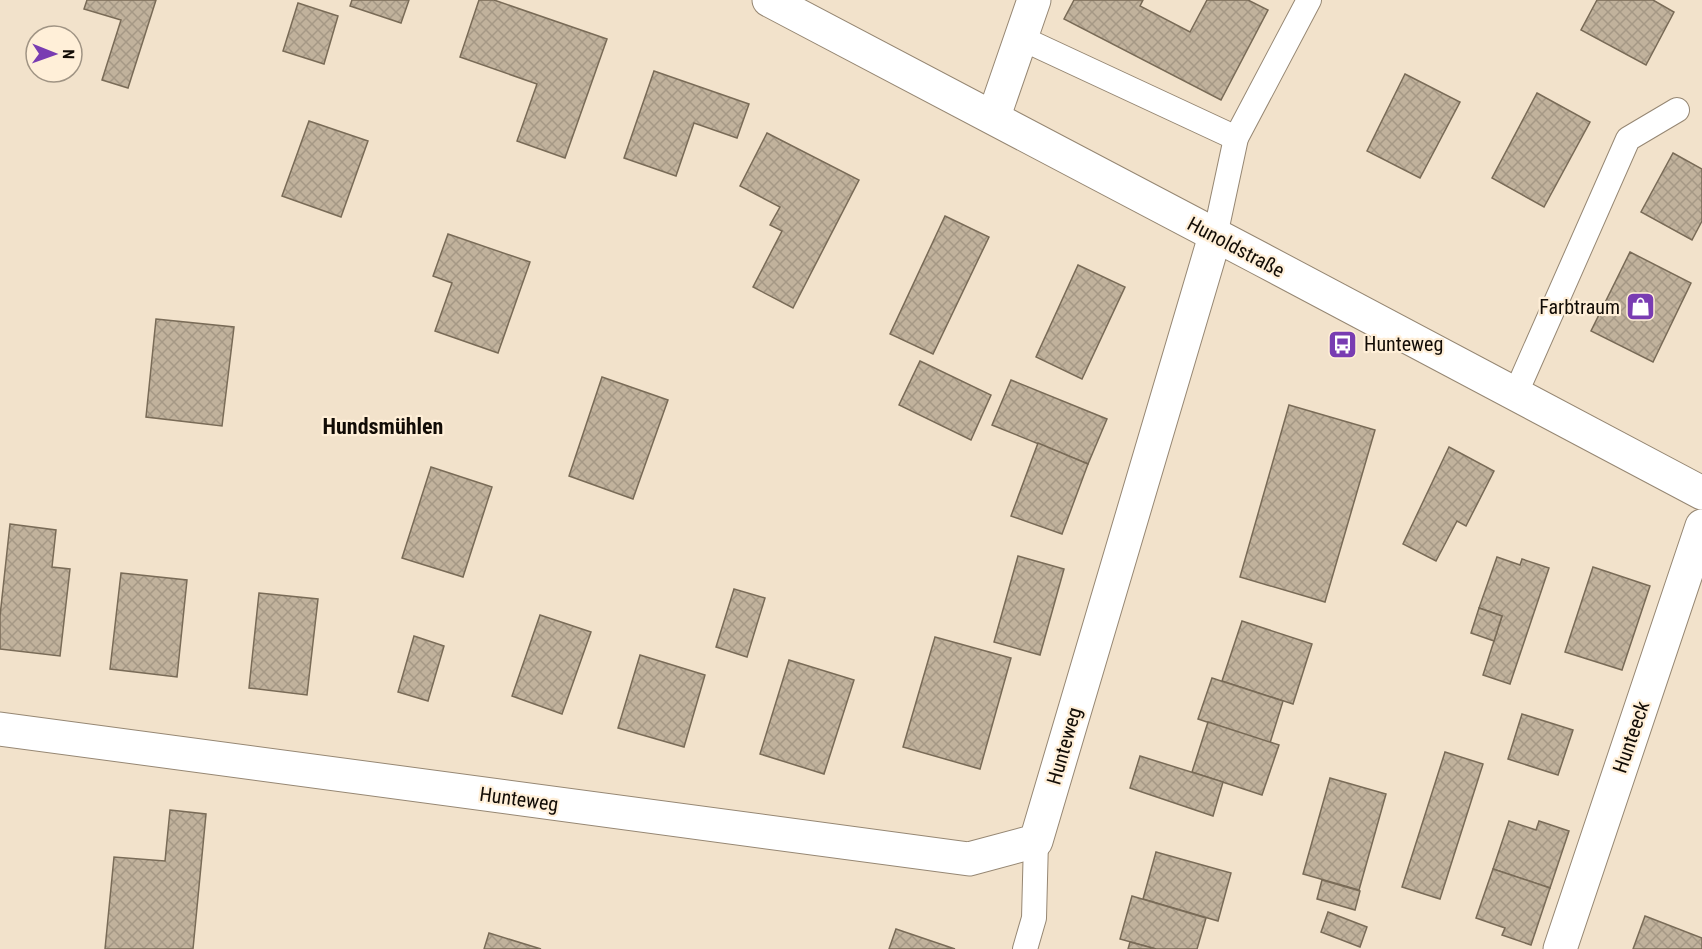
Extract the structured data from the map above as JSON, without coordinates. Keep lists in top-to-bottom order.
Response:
{
  "streets": {
    "street": ["Hunoldstraße", "Hunteeck", "Hunteweg"]
  },
  "crossings": [
    ["Hunoldstraße", "Hunteweg"]
  ],
  "districts": ["Hundsmühlen"],
  "places": {
    "shop": ["Farbtraum"],
    "bus stop": ["Hunteweg"]
  },
  "north": "right"
}
